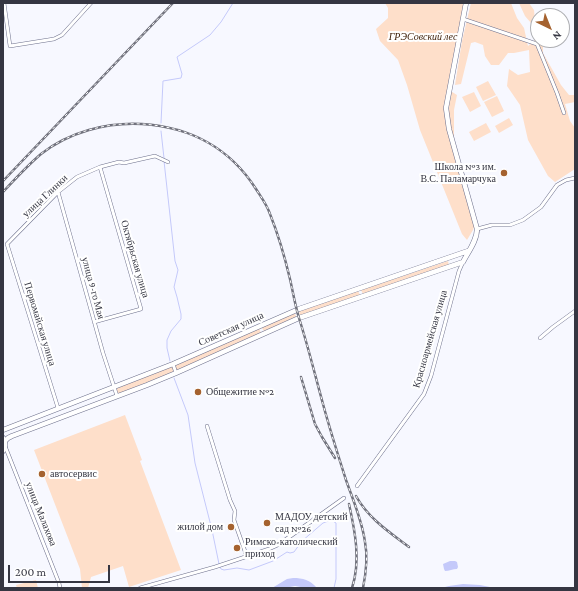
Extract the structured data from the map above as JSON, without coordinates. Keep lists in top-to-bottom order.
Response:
{
  "streets": {
    "main road": ["Советская улица", "Красноармейская улица"],
    "street": [
      "улица Глинки",
      "Октябрьская улица",
      "улица 9-го Мая",
      "Первомайская улица",
      "улица Малахова"
    ]
  },
  "crossings": [
    ["улица Глинки", "Октябрьская улица"],
    ["улица Глинки", "улица 9-го Мая"],
    ["улица Глинки", "Первомайская улица"],
    ["Октябрьская улица", "улица 9-го Мая"],
    ["улица 9-го Мая", "Советская улица"],
    ["Первомайская улица", "Советская улица"],
    ["Советская улица", "Красноармейская улица"],
    ["Советская улица", "улица Малахова"]
  ],
  "parks": ["ГРЭСовский лес"],
  "places": [
    "Школа №3 им. В.С. Паламарчука",
    "Общежитие №2",
    "автосервис",
    "МАДОУ детский сад №26",
    "жилой дом",
    "Римско-католический приход"
  ],
  "scale_bar": "200 m",
  "north": "bottom right"
}
